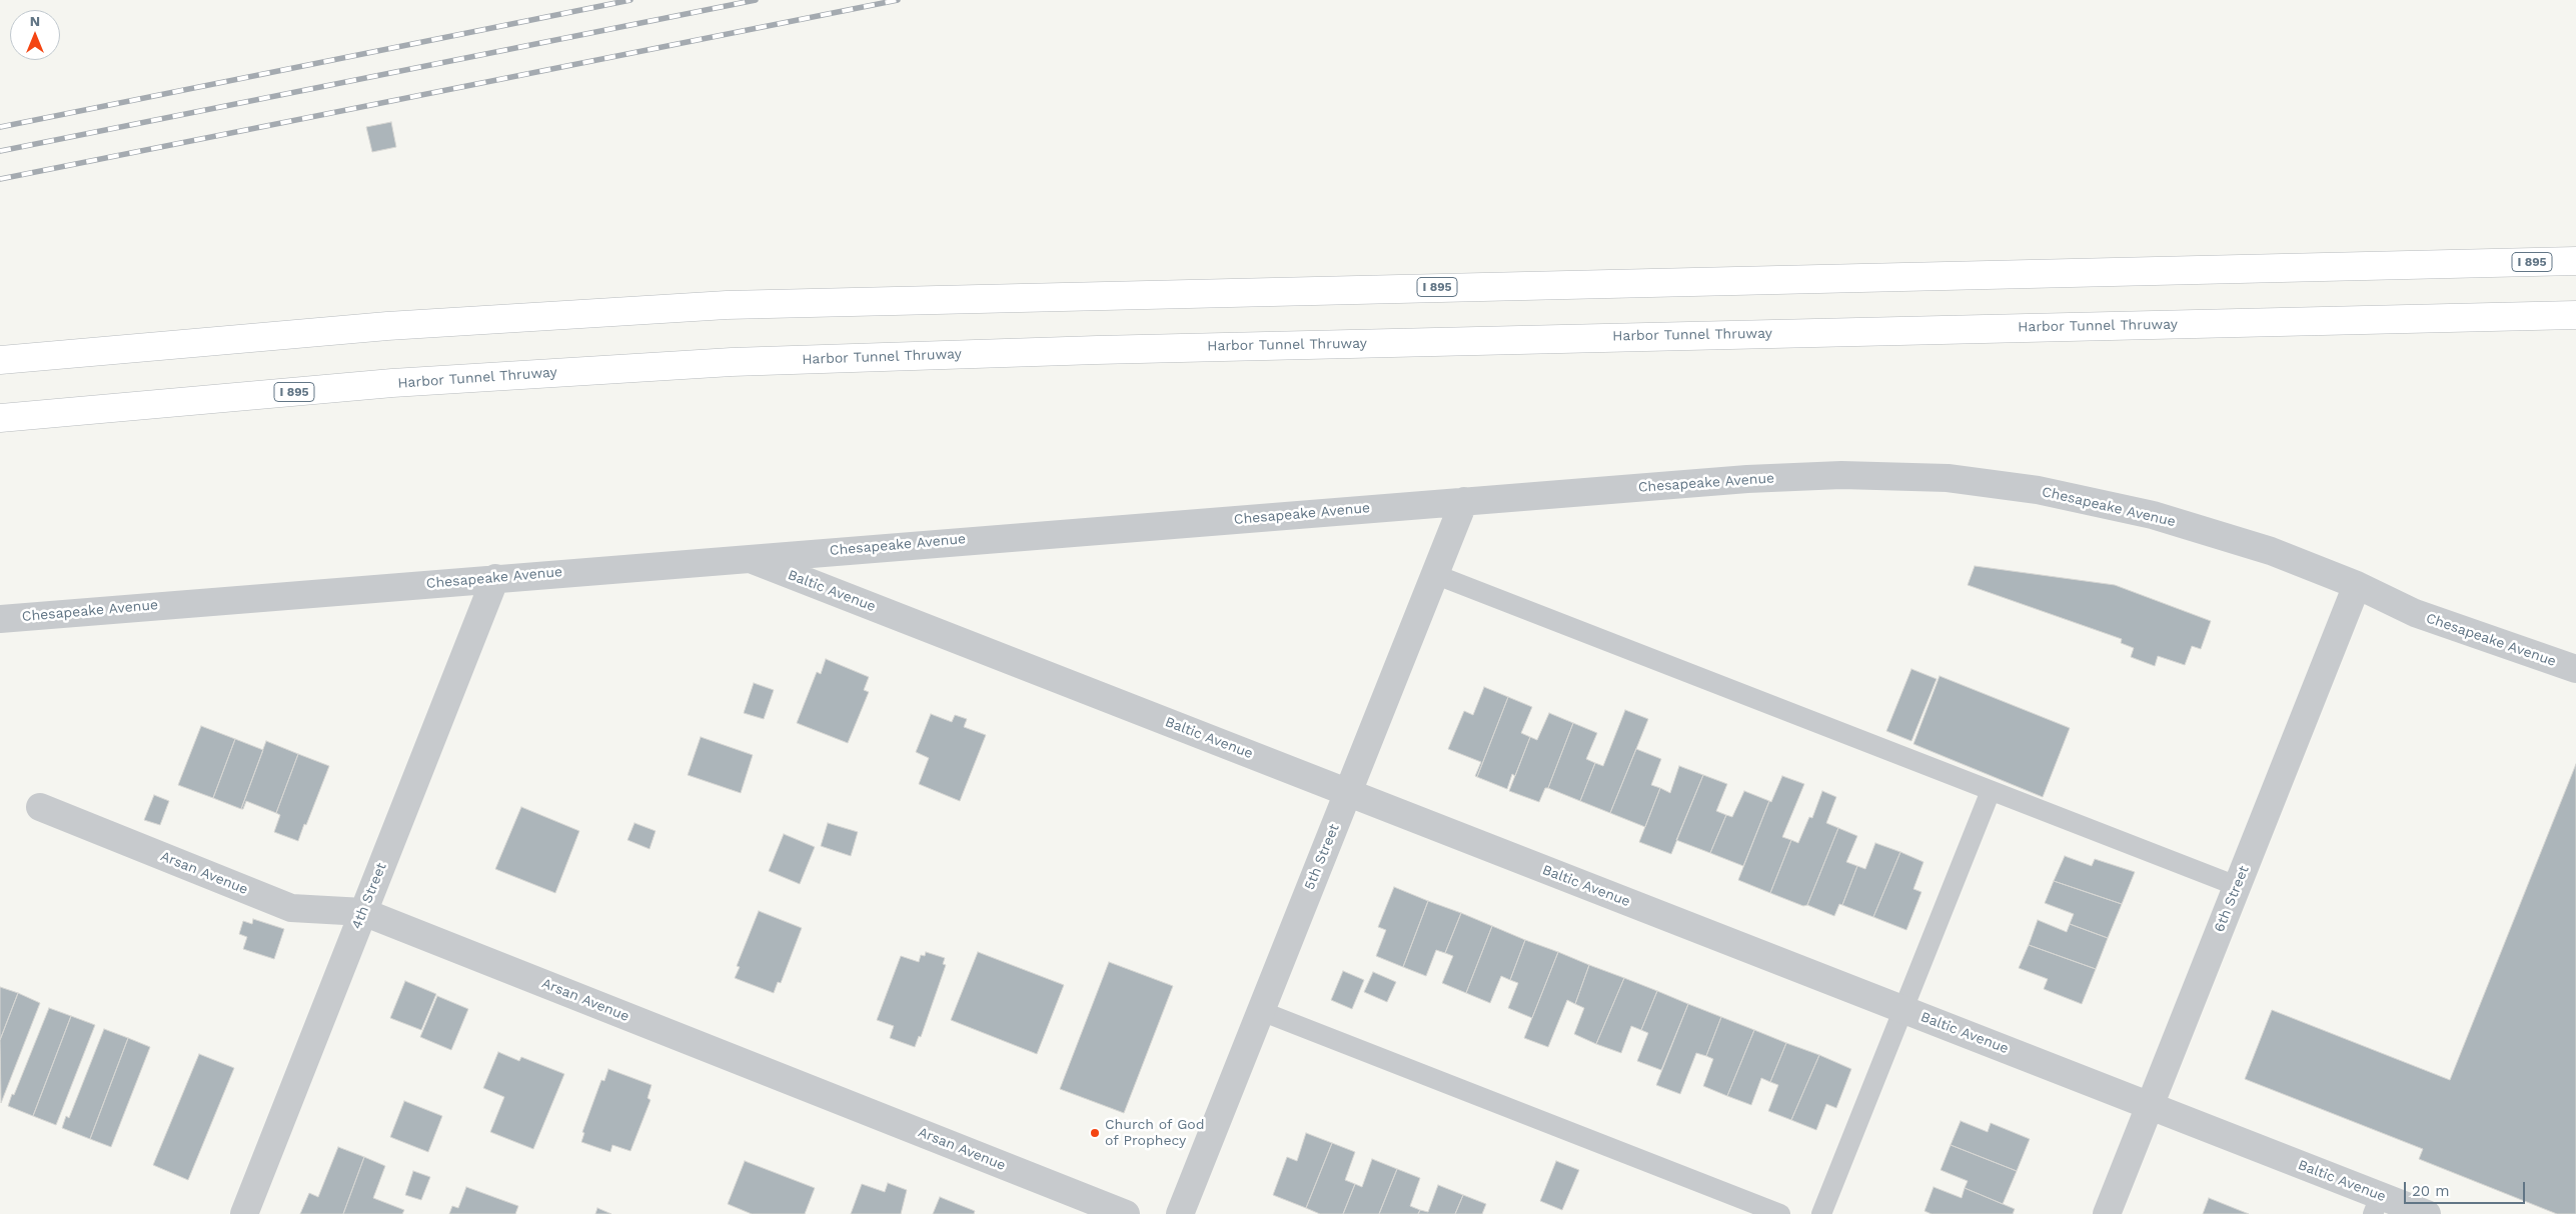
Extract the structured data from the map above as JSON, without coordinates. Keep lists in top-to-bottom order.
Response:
{
  "streets": {
    "highway": ["I 895", "Harbor Tunnel Thruway"],
    "street": [
      "Chesapeake Avenue",
      "Baltic Avenue",
      "5th Street",
      "Arsan Avenue",
      "4th Street",
      "6th Street"
    ]
  },
  "crossings": [
    ["Chesapeake Avenue", "Baltic Avenue"],
    ["Chesapeake Avenue", "5th Street"],
    ["Chesapeake Avenue", "4th Street"],
    ["Chesapeake Avenue", "6th Street"],
    ["Baltic Avenue", "5th Street"],
    ["Baltic Avenue", "6th Street"],
    ["Arsan Avenue", "4th Street"]
  ],
  "places": ["Church of God of Prophecy"],
  "scale_bar": "20 m",
  "north": "top"
}
